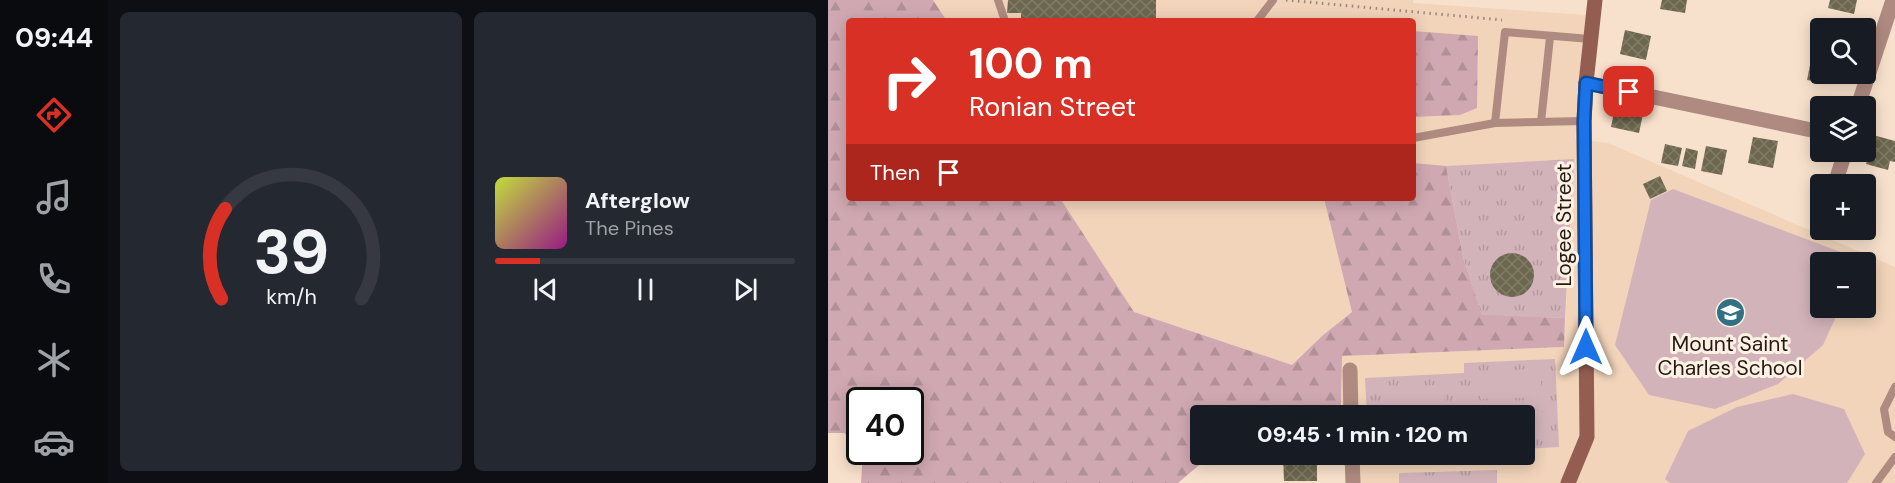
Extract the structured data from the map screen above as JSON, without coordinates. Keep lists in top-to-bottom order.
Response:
{
  "streets": {
    "street": ["Logee Street"]
  },
  "places": {
    "school or university": ["Mount Saint Charles School"]
  },
  "page": {
    "tabs": "09:44",
    "map_buttons": ["+", "−"],
    "turn": ["100 m", "Ronian Street"],
    "then": "Then",
    "song": ["Afterglow", "The Pines"],
    "limit": "40",
    "trip": "09:45 · 1 min · 120 m",
    "gauge": ["39", "km/h"]
  }
}
